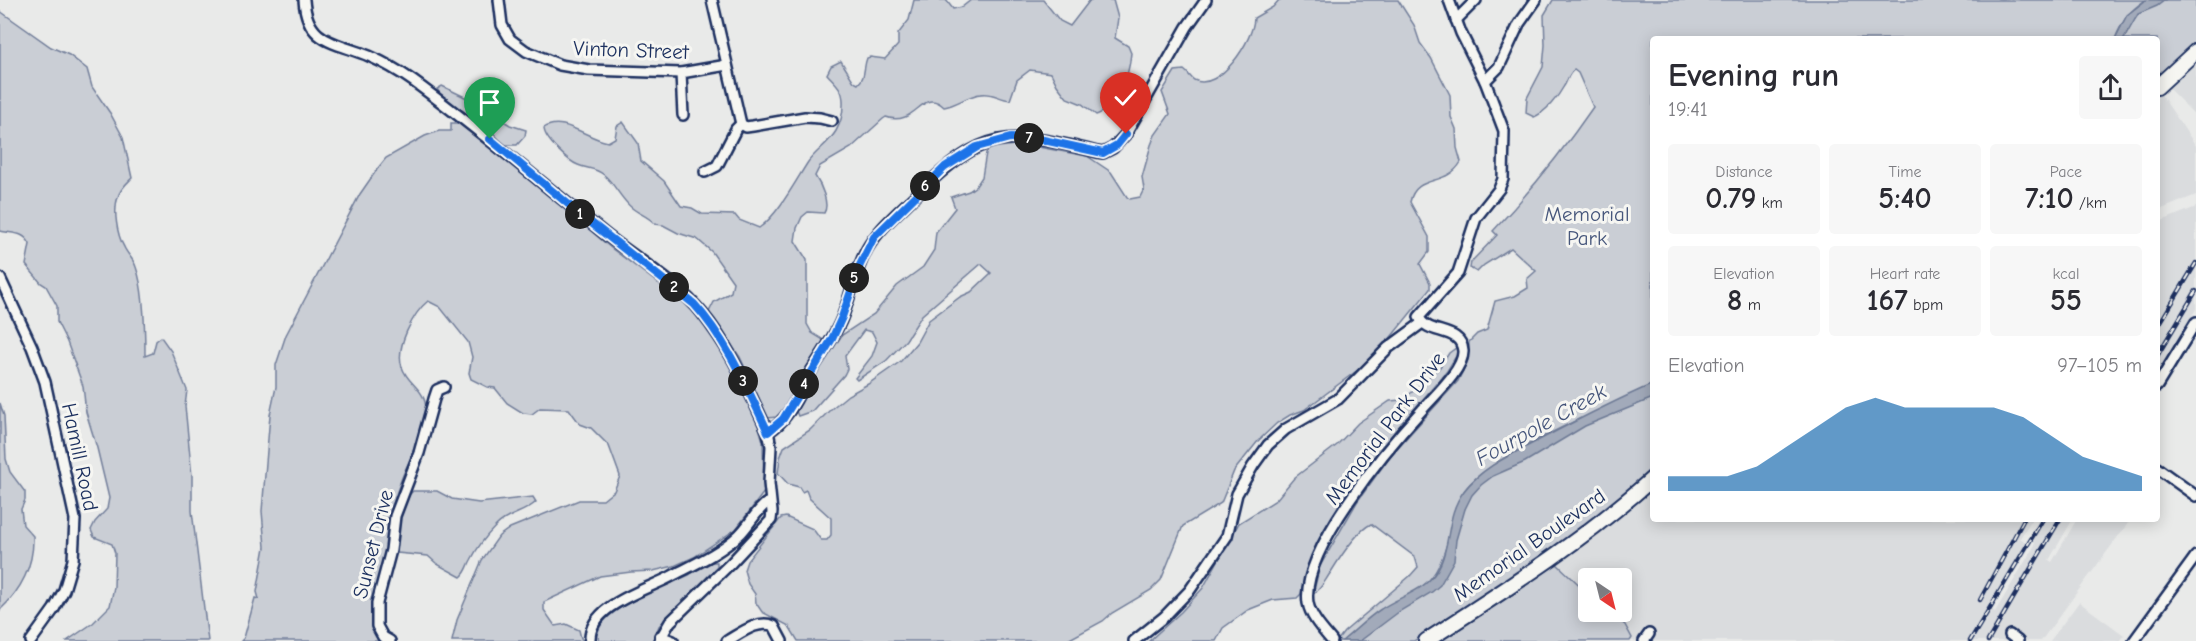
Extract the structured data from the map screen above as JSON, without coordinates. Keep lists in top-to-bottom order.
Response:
{
  "streets": {
    "street": [
      "Vinton Street",
      "Memorial Park Drive",
      "Hamill Road",
      "Sunset Drive",
      "Memorial Boulevard"
    ]
  },
  "water": ["Fourpole Creek"],
  "parks": ["Memorial Park"],
  "north": "bottom right",
  "page": {
    "heading": ["Evening run", "19:41"],
    "pins": [
      "7",
      "6",
      "1",
      "5",
      "2",
      "3",
      "4"
    ],
    "stats": [
      ["Distance", "0.79 km"],
      ["Time", "5:40"],
      ["Pace", "7:10 /km"],
      ["Elevation", "8 m"],
      ["Heart rate", "167 bpm"],
      ["kcal", "55"]
    ],
    "chart": ["Elevation", "97–105 m"]
  }
}
